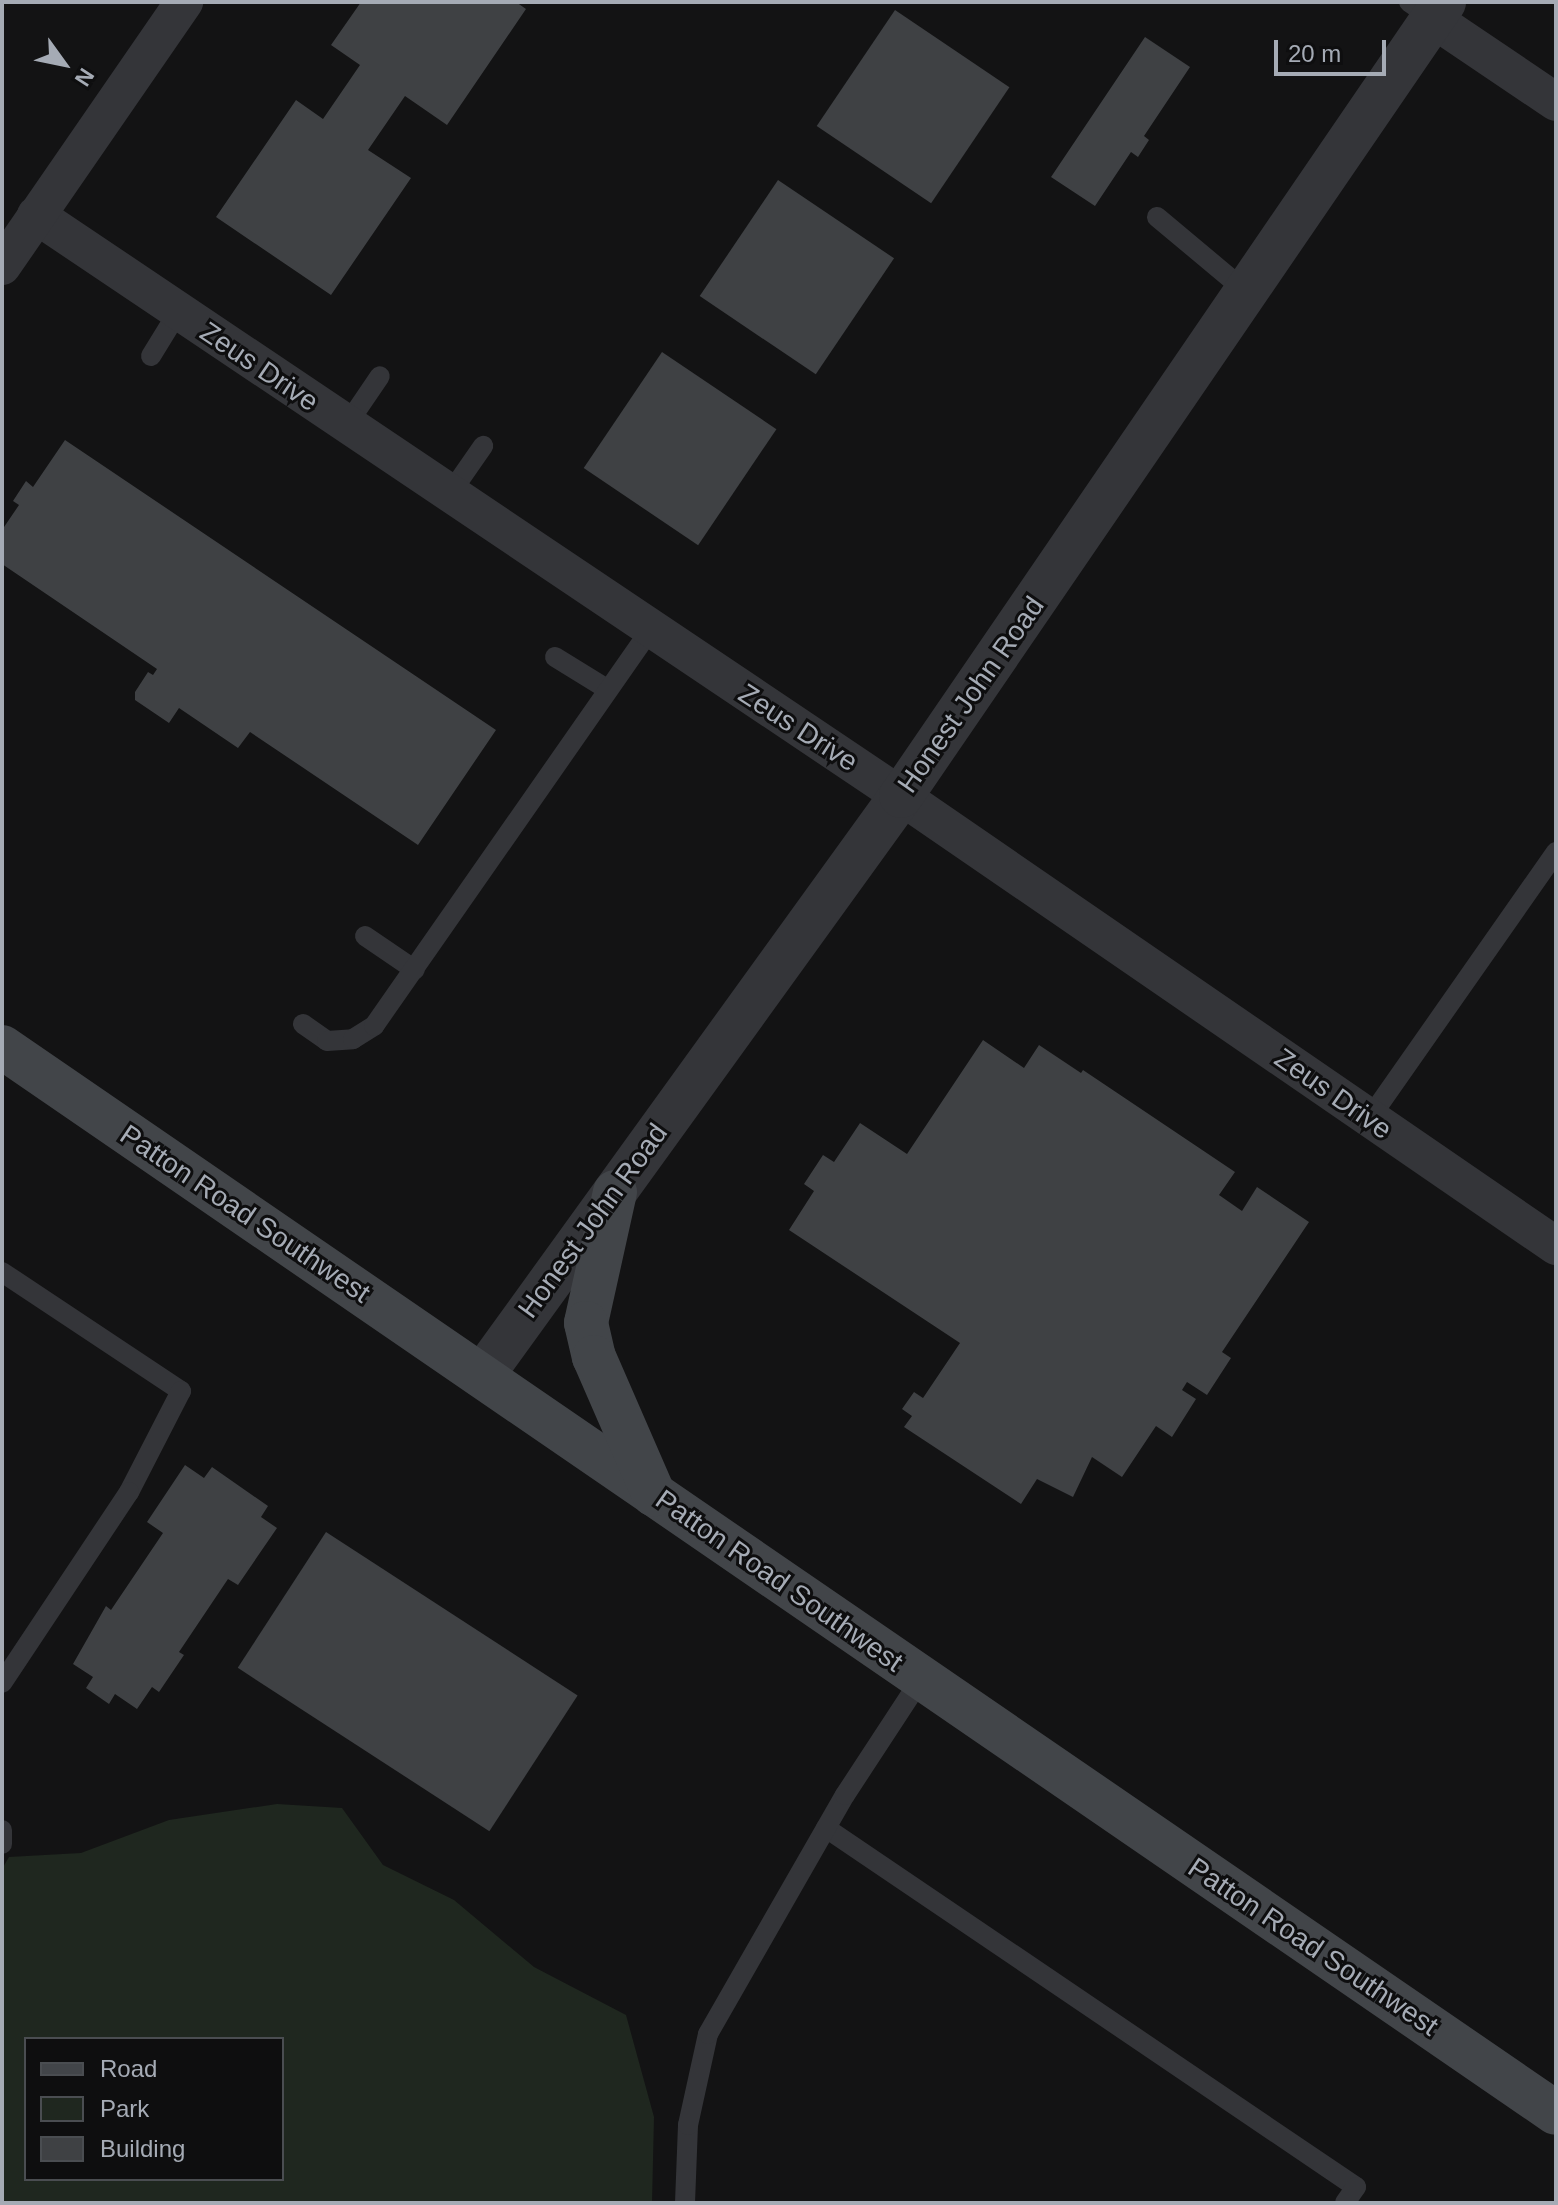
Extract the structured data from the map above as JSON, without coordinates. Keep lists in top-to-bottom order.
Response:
{
  "streets": {
    "main road": ["Patton Road Southwest"],
    "street": ["Zeus Drive", "Honest John Road"]
  },
  "crossings": [
    ["Zeus Drive", "Honest John Road"],
    ["Honest John Road", "Patton Road Southwest"]
  ],
  "legend": ["Road", "Park", "Building"],
  "scale_bar": "20 m",
  "north": "bottom right"
}
